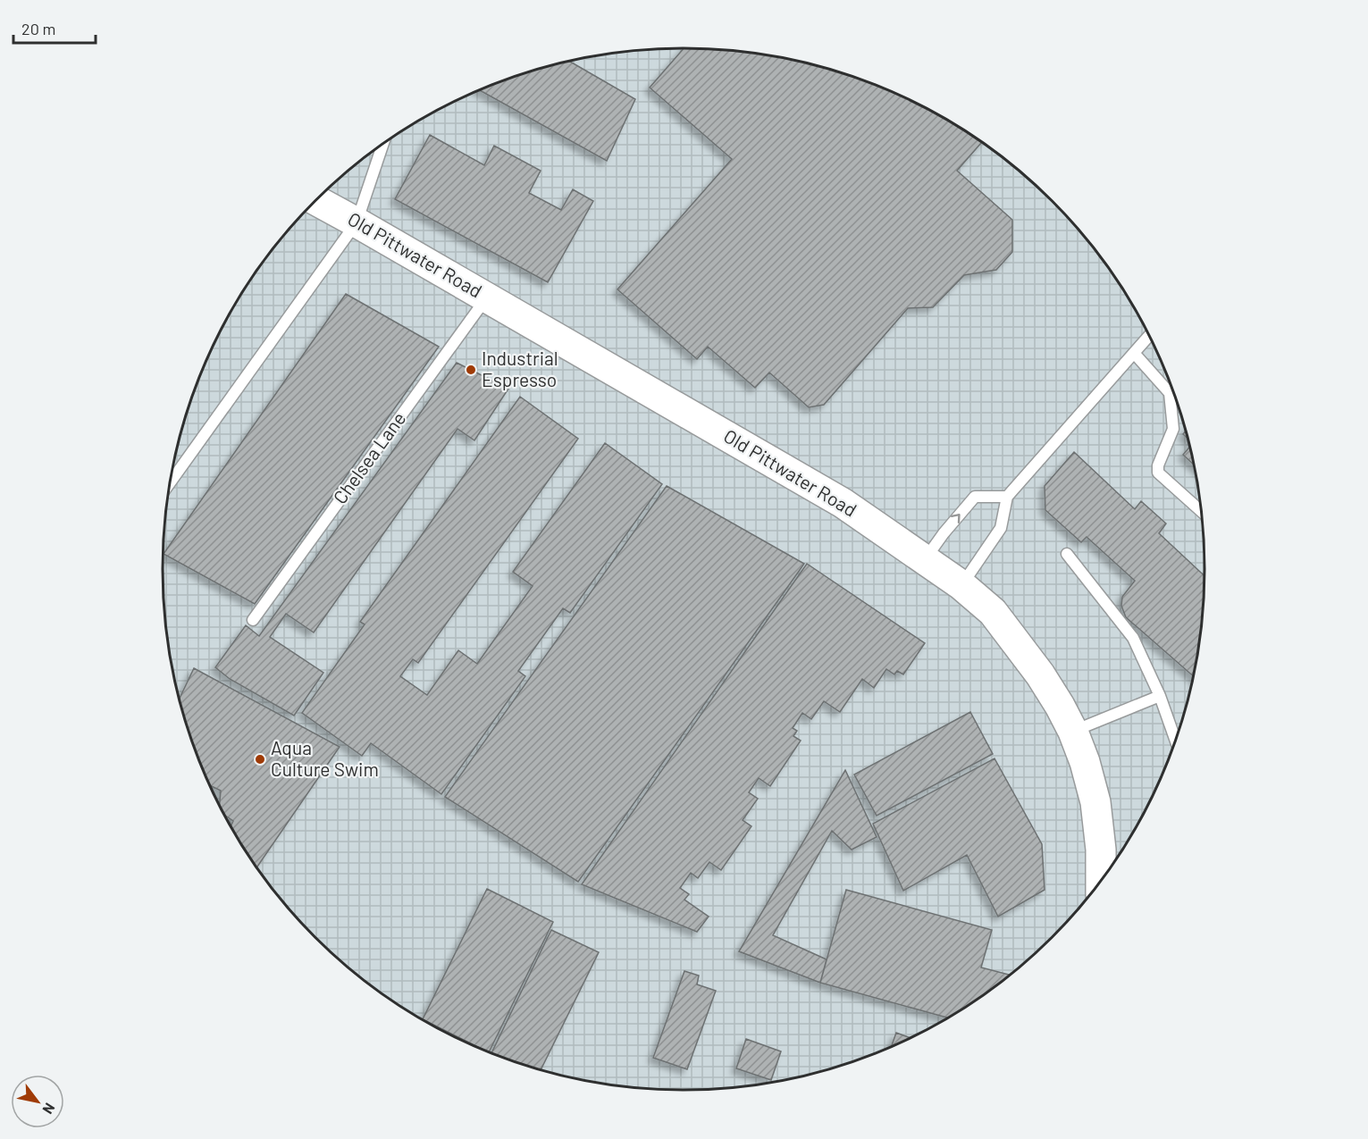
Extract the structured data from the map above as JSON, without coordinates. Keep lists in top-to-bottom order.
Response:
{
  "streets": {
    "street": ["Old Pittwater Road"],
    "lane": ["Chelsea Lane"]
  },
  "crossings": [
    ["Old Pittwater Road", "Chelsea Lane"]
  ],
  "places": ["Industrial Espresso", "Aqua Culture Swim"],
  "scale_bar": "20 m",
  "north": "bottom right"
}
